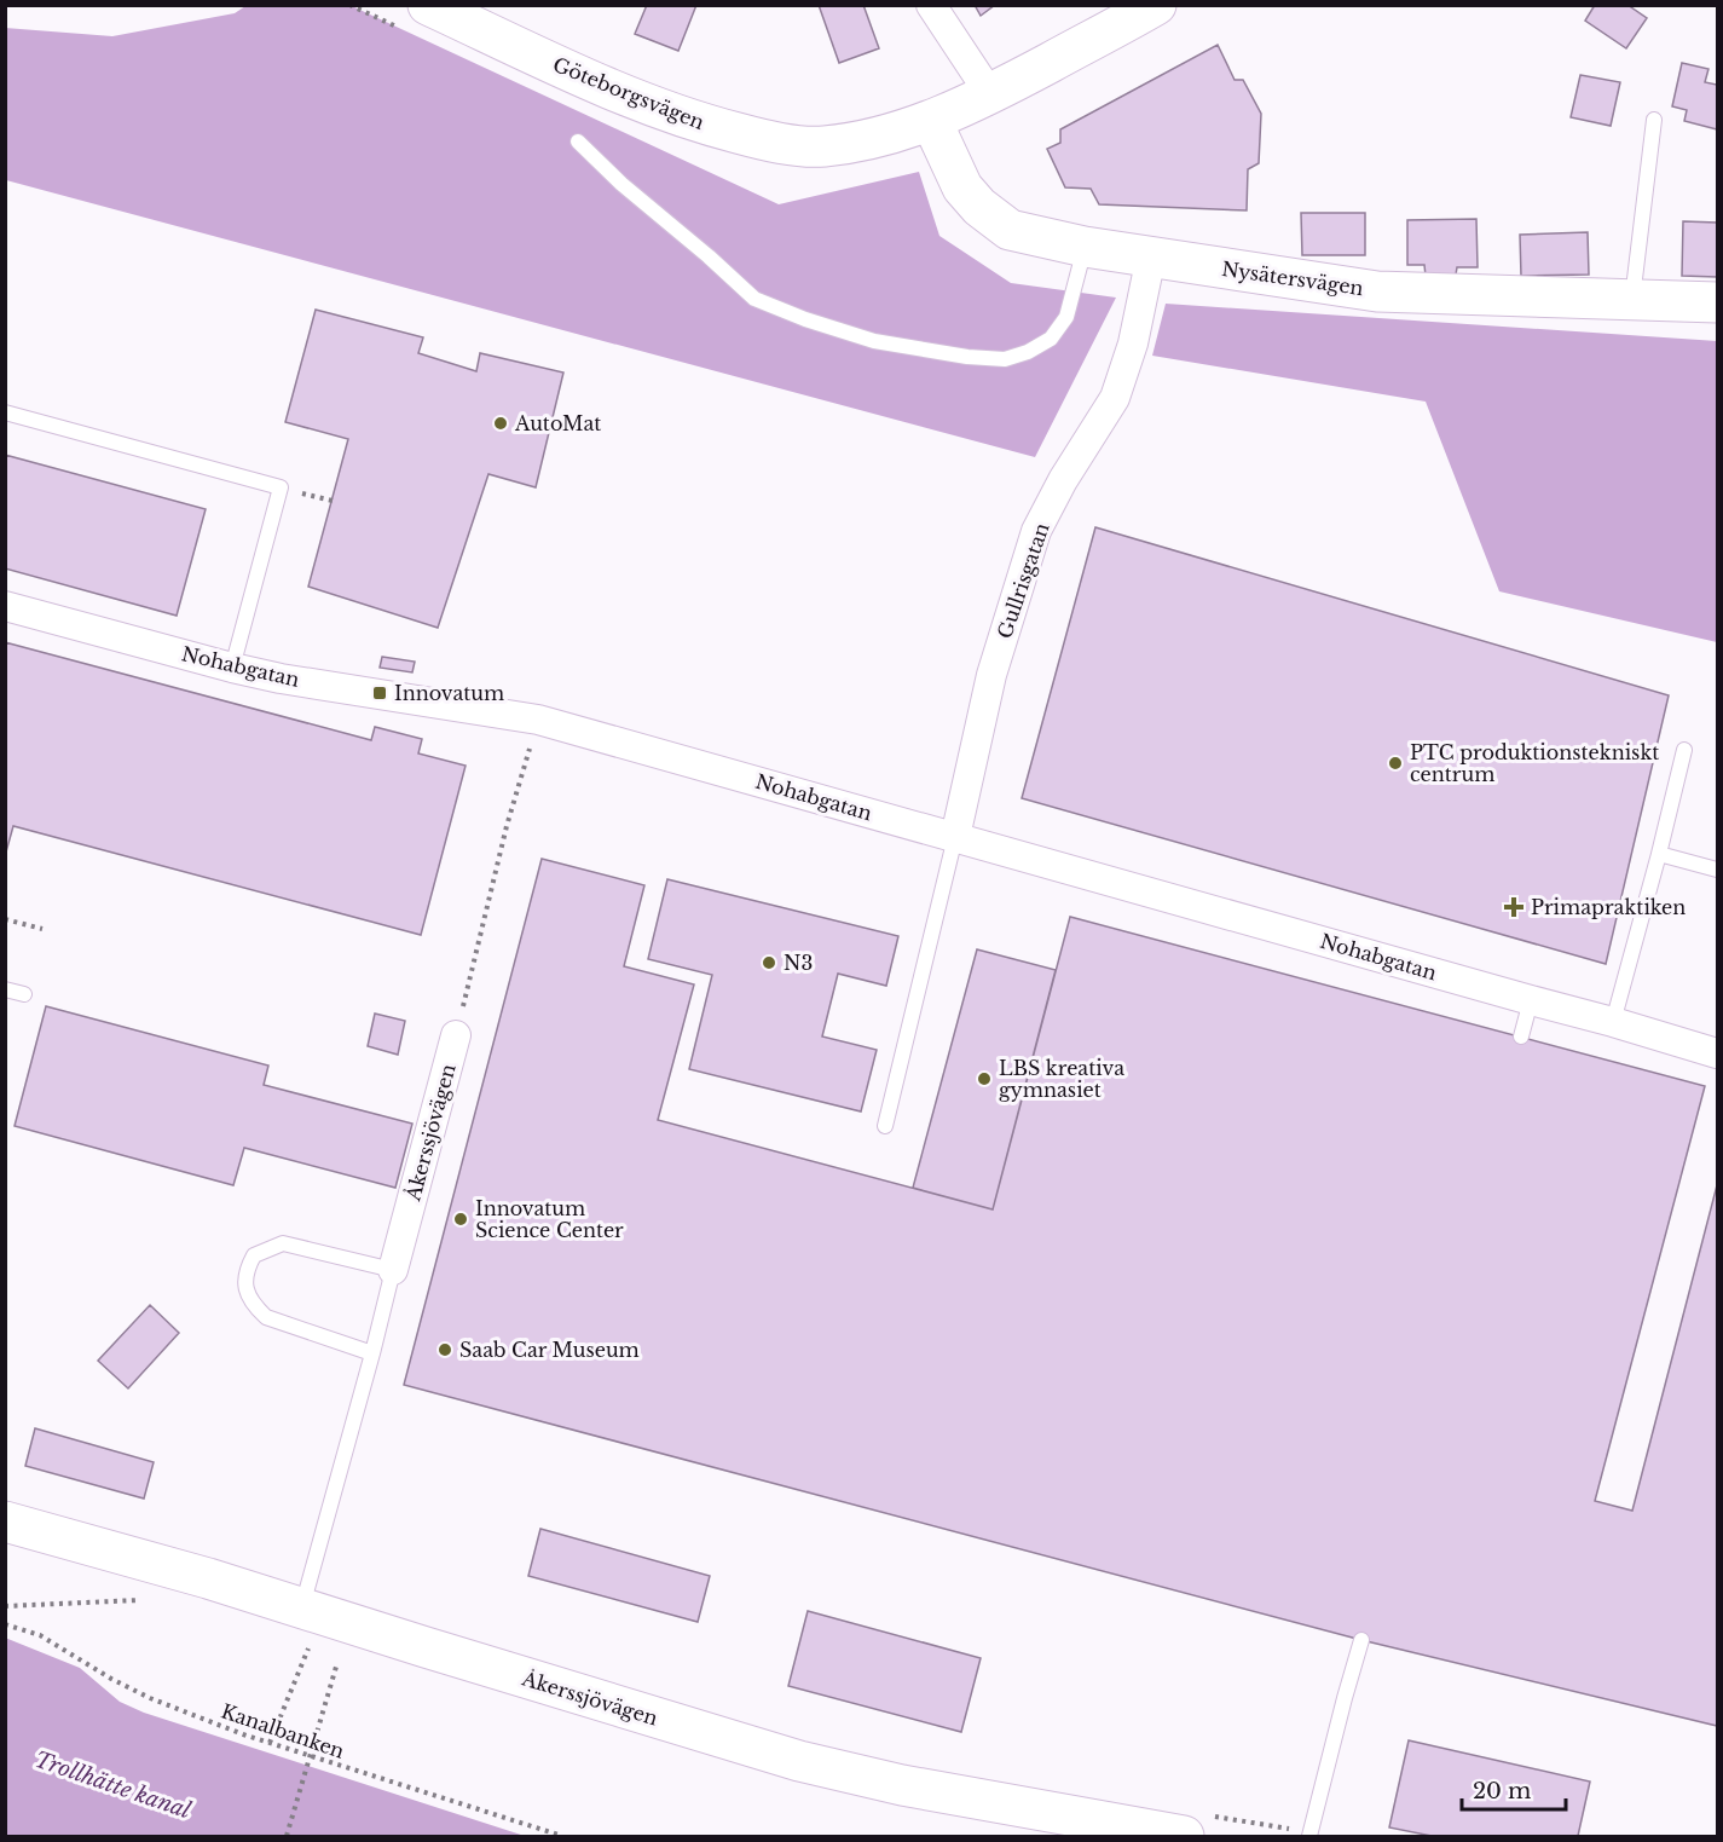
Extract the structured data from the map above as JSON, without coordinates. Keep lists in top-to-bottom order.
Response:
{
  "streets": {
    "street": [
      "Göteborgsvägen",
      "Nysätersvägen",
      "Gullrisgatan",
      "Nohabgatan",
      "Åkerssjövägen"
    ],
    "path": ["Kanalbanken"]
  },
  "crossings": [
    ["Göteborgsvägen", "Nysätersvägen"],
    ["Nysätersvägen", "Gullrisgatan"],
    ["Gullrisgatan", "Nohabgatan"]
  ],
  "water": ["Trollhätte kanal"],
  "places": {
    "other": [
      "AutoMat",
      "PTC produktionstekniskt centrum",
      "N3",
      "LBS kreativa gymnasiet",
      "Innovatum Science Center",
      "Saab Car Museum"
    ],
    "transit": ["Innovatum"],
    "health": ["Primapraktiken"]
  },
  "scale_bar": "20 m"
}
